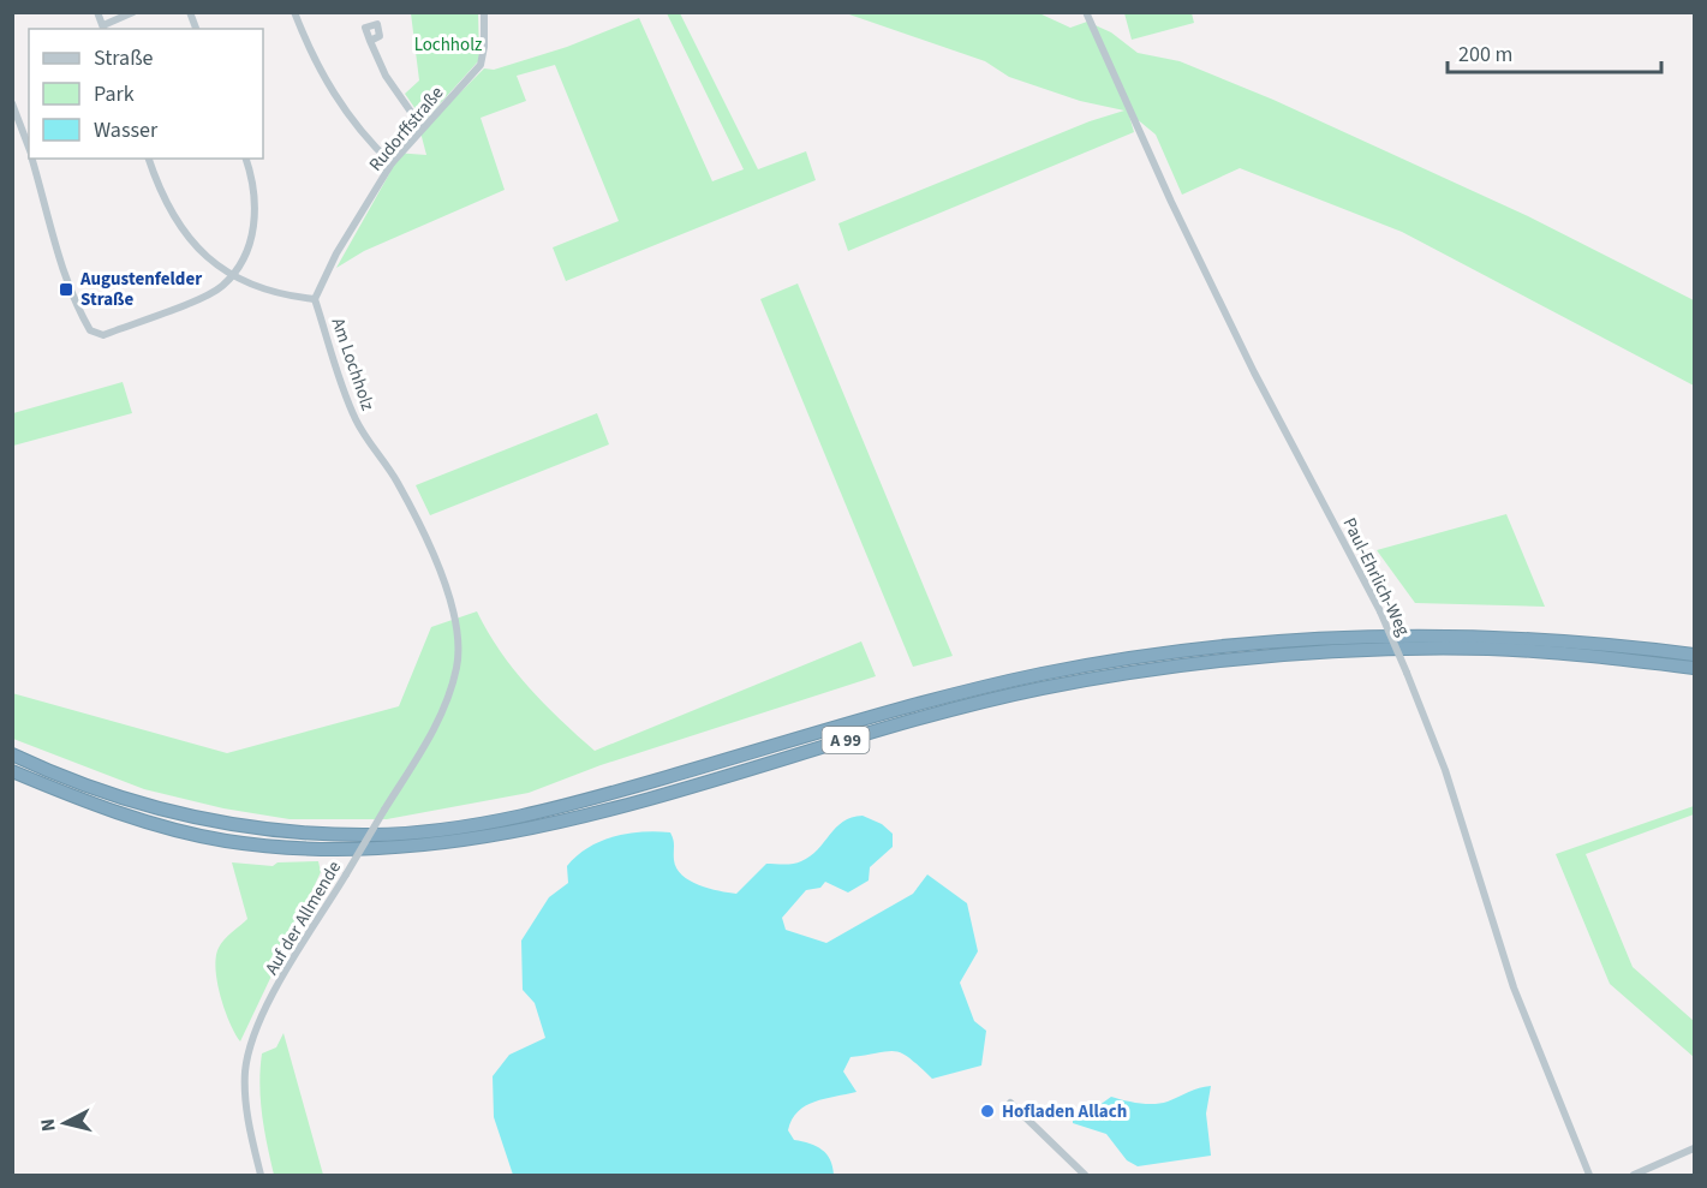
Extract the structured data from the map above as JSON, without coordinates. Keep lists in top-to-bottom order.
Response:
{
  "streets": {
    "highway": ["A 99"],
    "street": [
      "Rudorffstraße",
      "Am Lochholz",
      "Paul-Ehrlich-Weg",
      "Auf der Allmende"
    ]
  },
  "crossings": [
    ["Rudorffstraße", "Am Lochholz"],
    ["Am Lochholz", "Auf der Allmende"]
  ],
  "parks": ["Lochholz"],
  "places": {
    "transit": ["Augustenfelder Straße"],
    "other": ["Hofladen Allach"]
  },
  "legend": ["Straße", "Park", "Wasser"],
  "scale_bar": "200 m",
  "north": "left"
}
